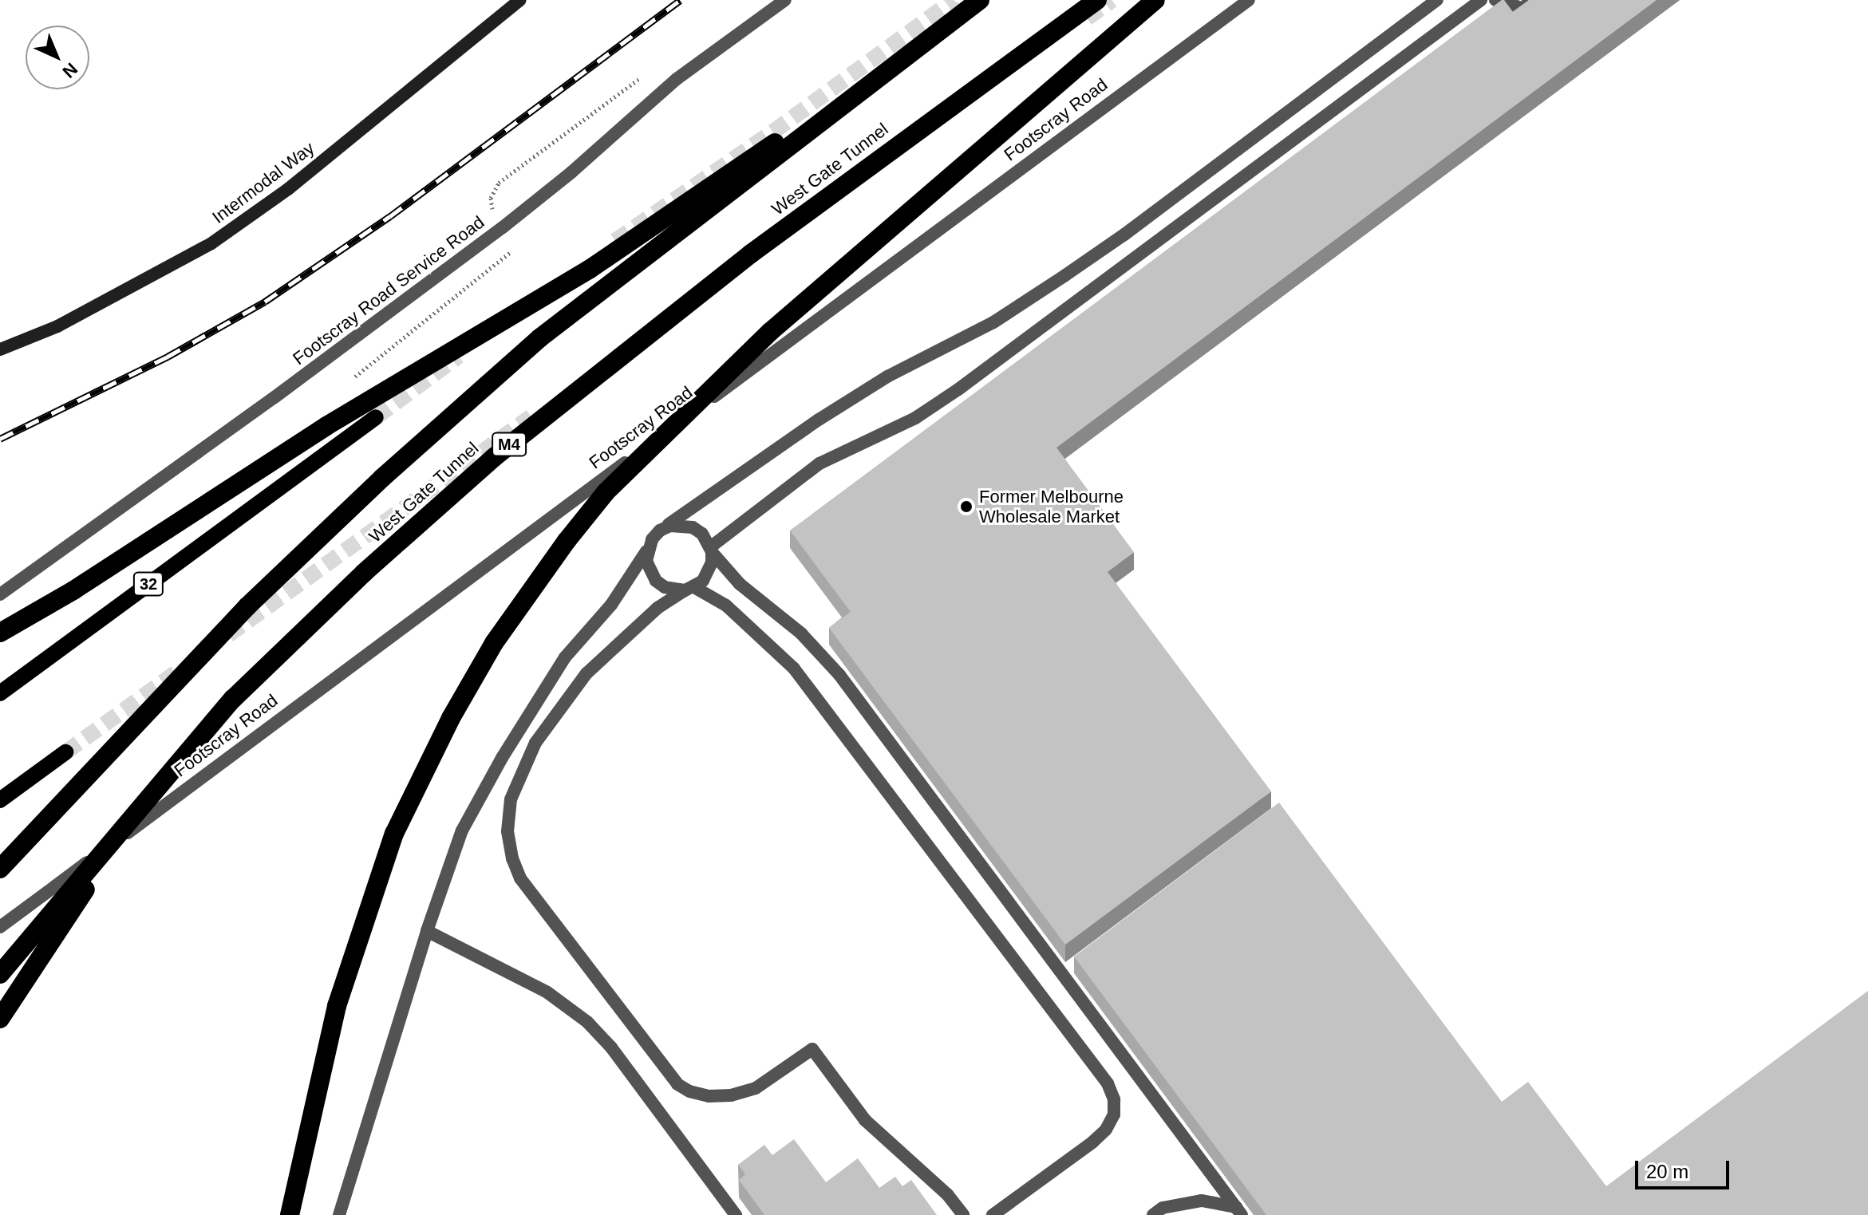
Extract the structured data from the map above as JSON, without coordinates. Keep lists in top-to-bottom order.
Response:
{
  "streets": {
    "highway": ["West Gate Tunnel", "M4"],
    "main road": ["32"],
    "street": ["Footscray Road", "Intermodal Way", "Footscray Road Service Road"]
  },
  "places": ["Former Melbourne Wholesale Market"],
  "scale_bar": "20 m",
  "north": "bottom right"
}
